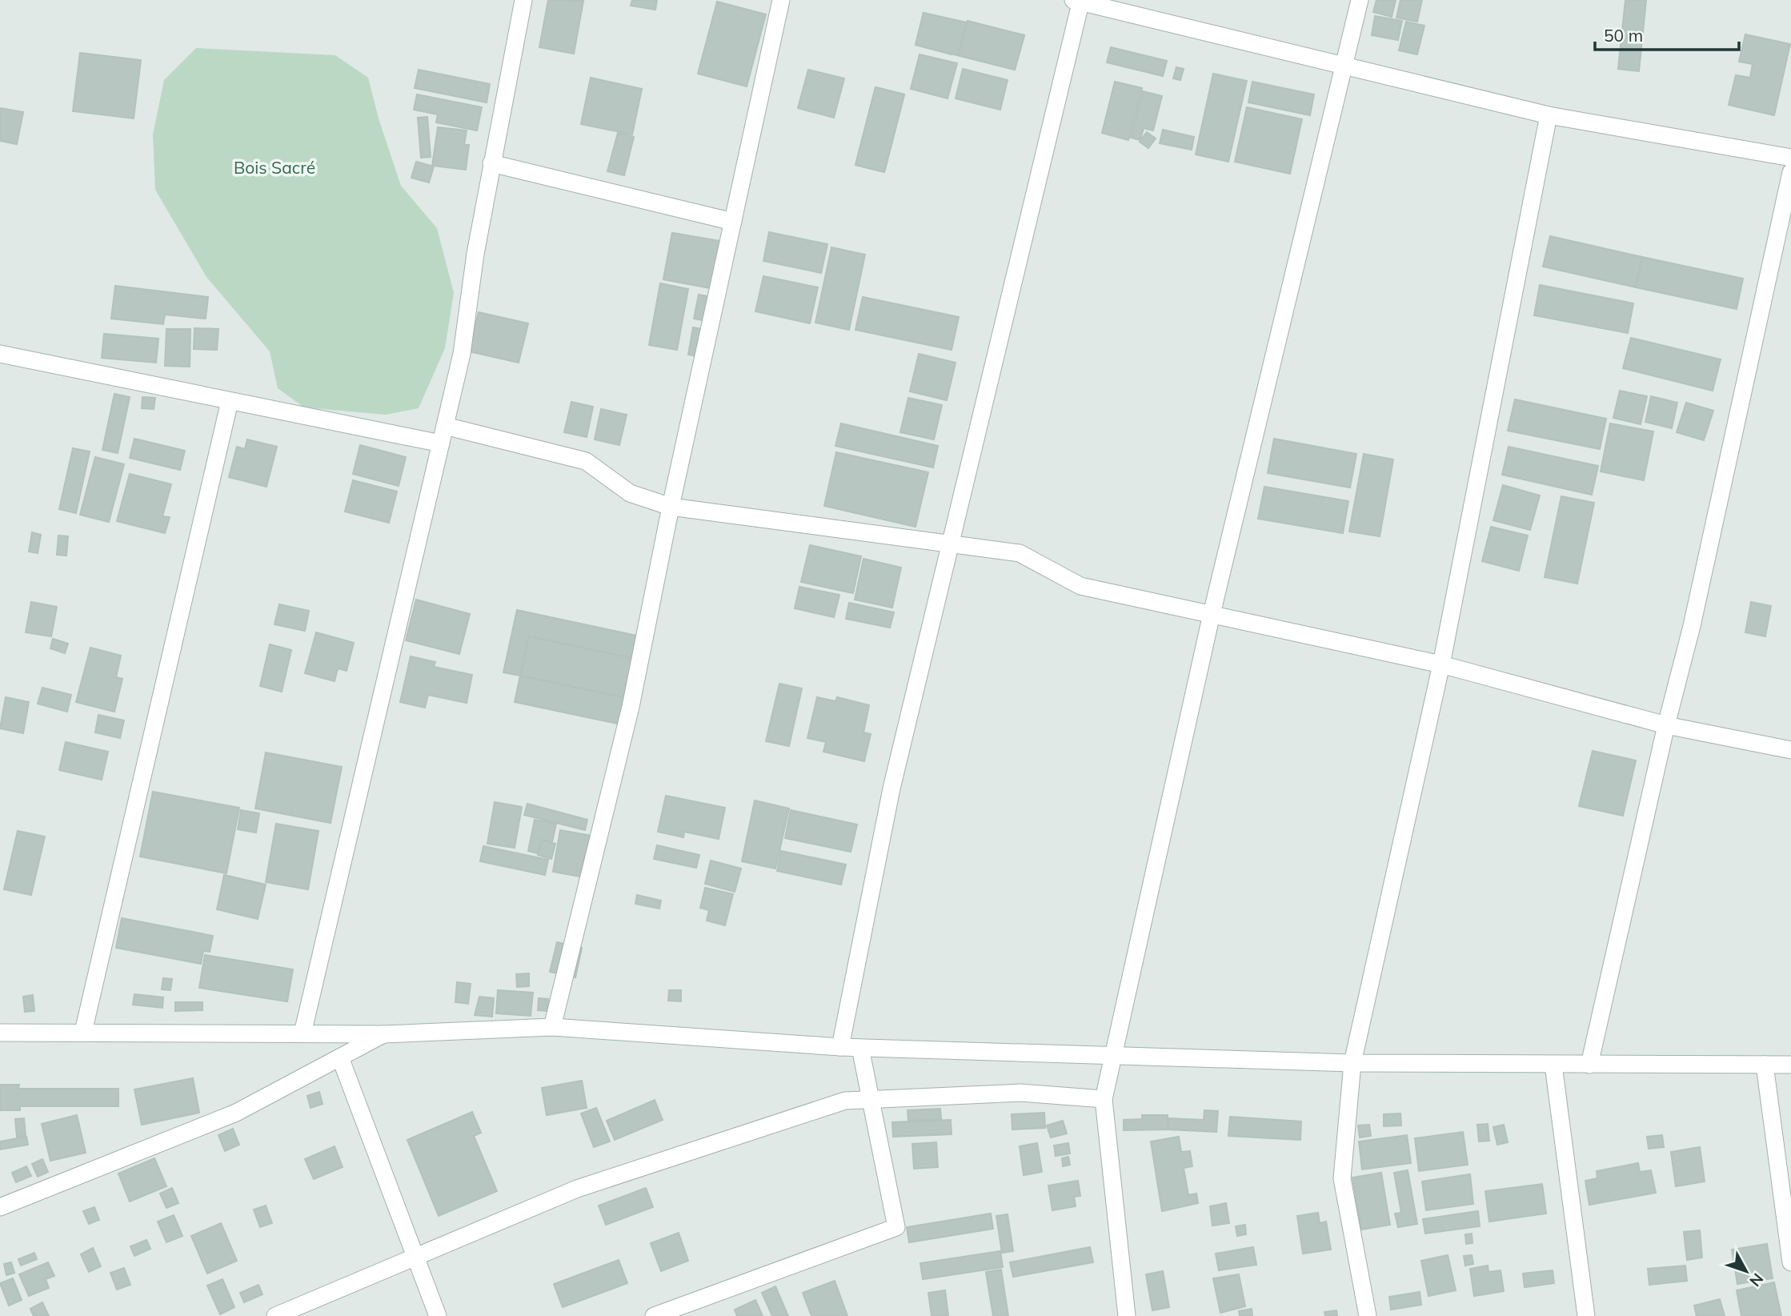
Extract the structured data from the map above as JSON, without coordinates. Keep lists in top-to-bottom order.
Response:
{
  "parks": ["Bois Sacré"],
  "scale_bar": "50 m",
  "north": "bottom right"
}
